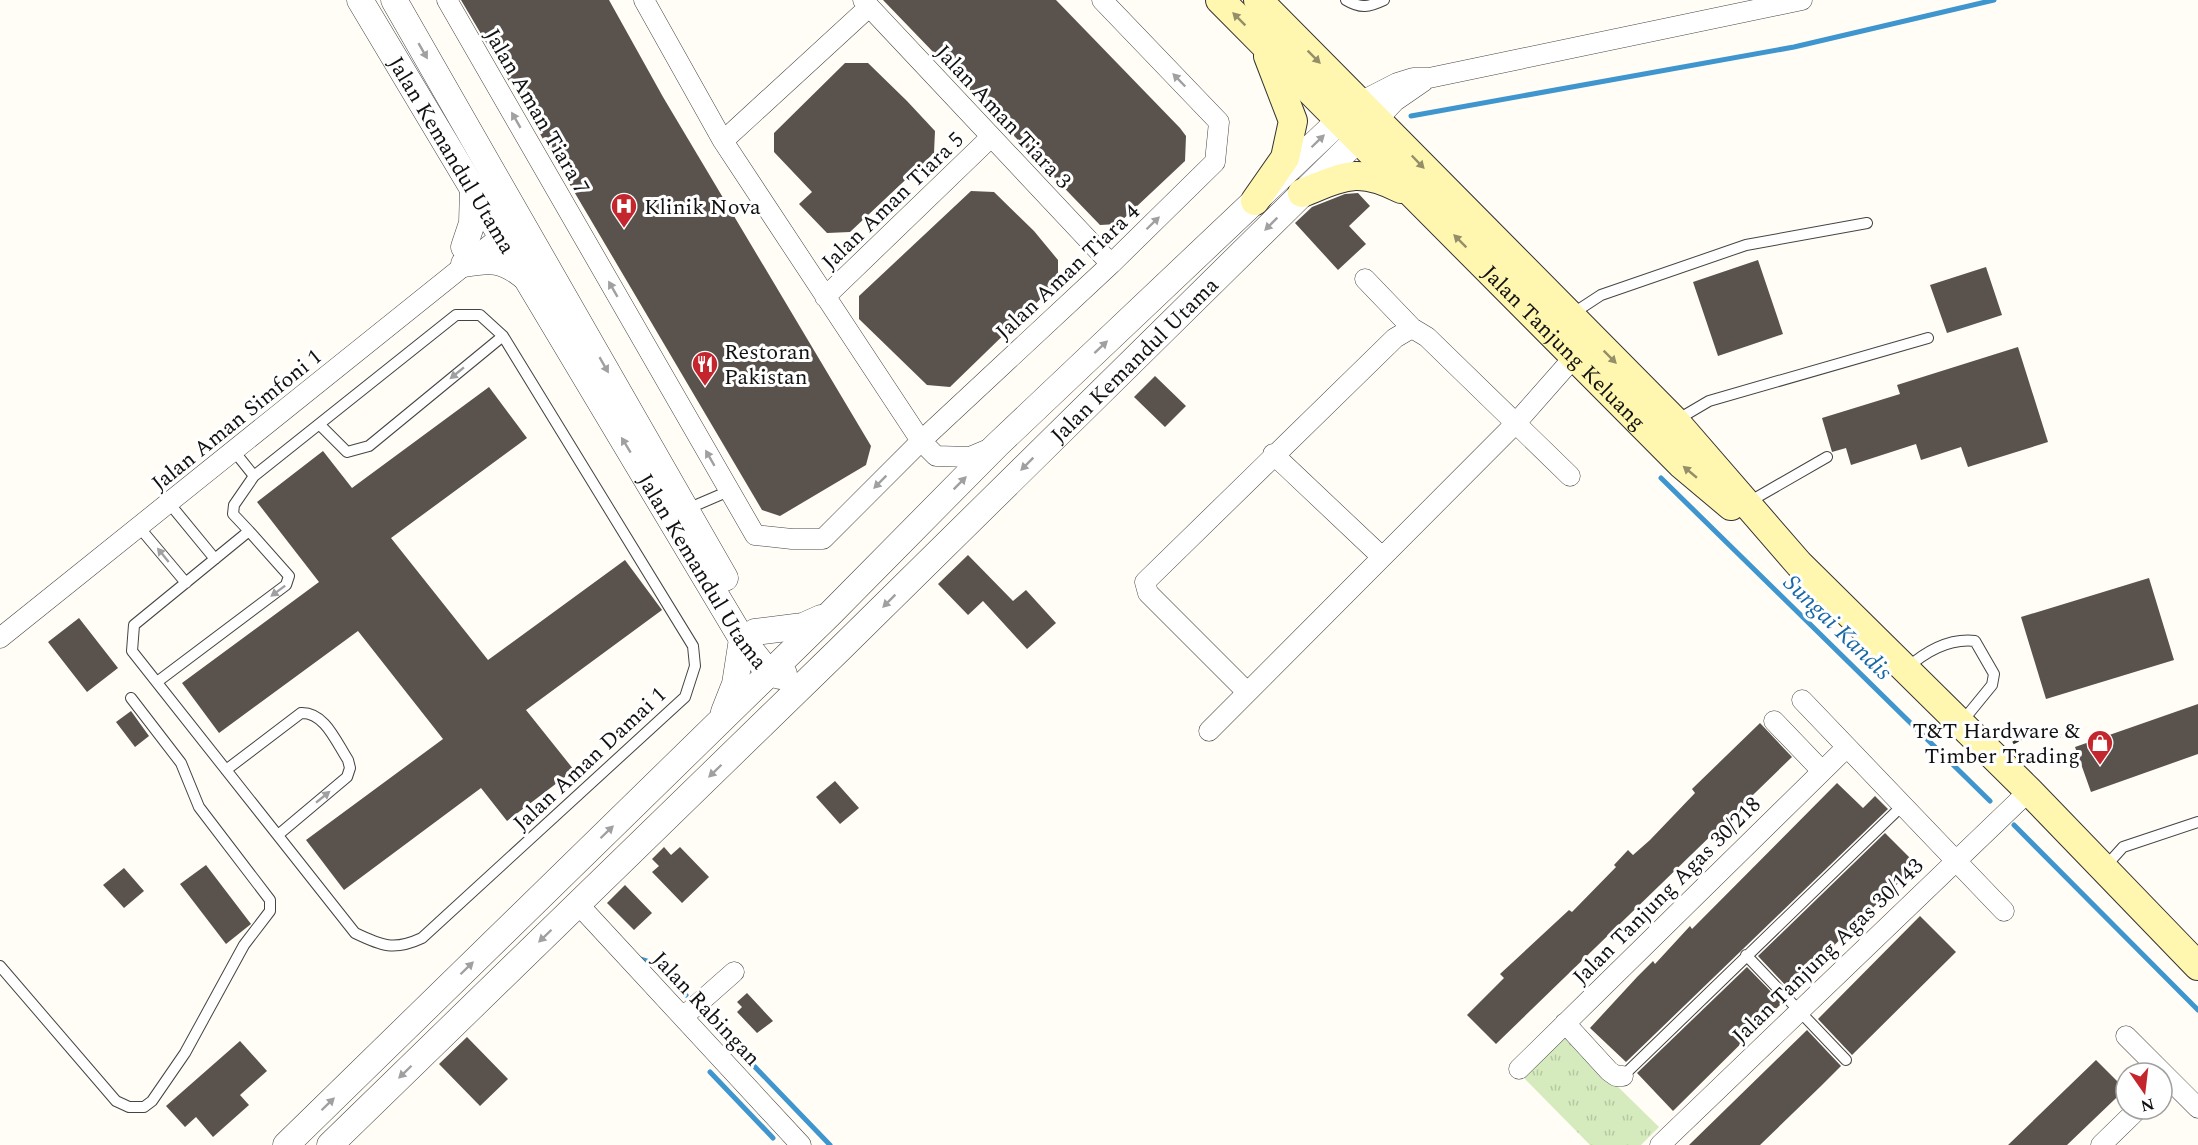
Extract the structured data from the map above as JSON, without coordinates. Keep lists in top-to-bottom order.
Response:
{
  "streets": {
    "main road": ["Jalan Tanjung Keluang"],
    "street": [
      "Jalan Aman Tiara 7",
      "Jalan Aman Tiara 3",
      "Jalan Kemandul Utama",
      "Jalan Aman Tiara 5",
      "Jalan Aman Tiara 4",
      "Jalan Aman Simfoni 1",
      "Jalan Tanjung Agas 30/218",
      "Jalan Tanjung Agas 30/143",
      "Jalan Rabingan"
    ],
    "lane": ["Jalan Aman Damai 1"]
  },
  "crossings": [
    ["Jalan Aman Tiara 7", "Jalan Aman Tiara 4"],
    ["Jalan Aman Tiara 3", "Jalan Aman Tiara 5"],
    ["Jalan Aman Tiara 3", "Jalan Aman Tiara 4"],
    ["Jalan Kemandul Utama", "Jalan Tanjung Keluang"],
    ["Jalan Kemandul Utama", "Jalan Aman Simfoni 1"],
    ["Jalan Tanjung Keluang", "Jalan Tanjung Agas 30/143"]
  ],
  "water": ["Sungai Kandis"],
  "places": {
    "hospital": ["Klinik Nova"],
    "restaurant": ["Restoran Pakistan"],
    "shop": ["T&T Hardware & Timber Trading"]
  },
  "north": "bottom"
}
